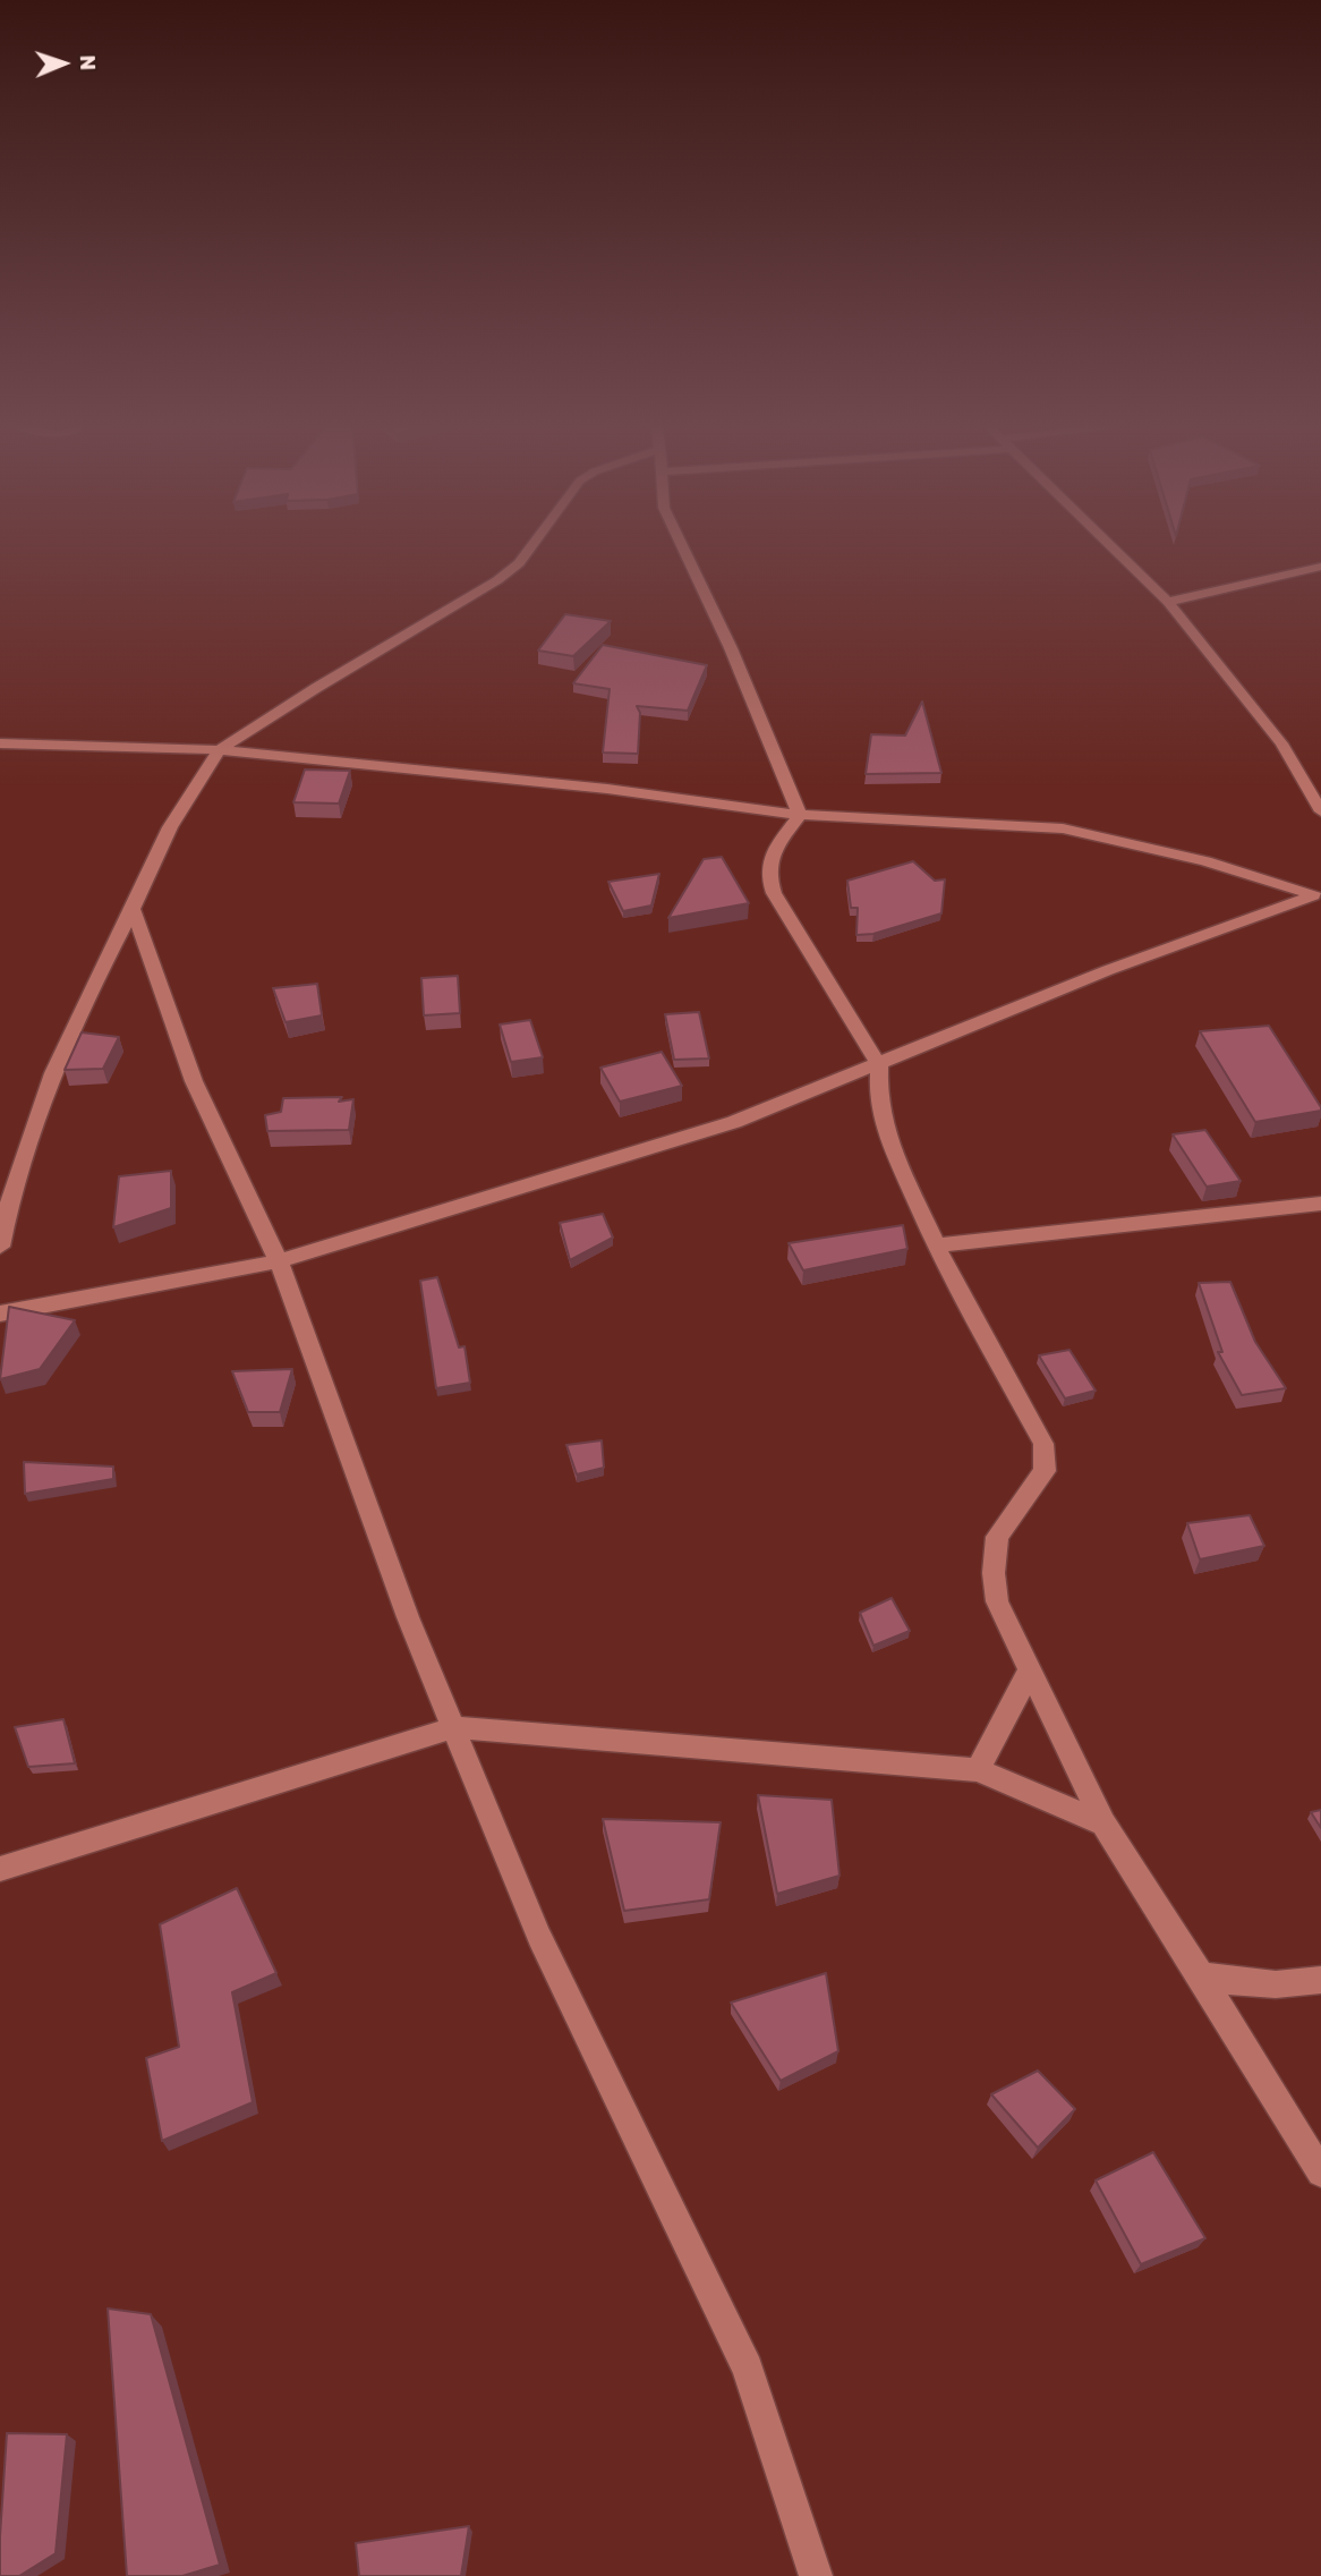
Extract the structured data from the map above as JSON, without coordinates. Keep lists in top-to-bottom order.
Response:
{
  "north": "right"
}
